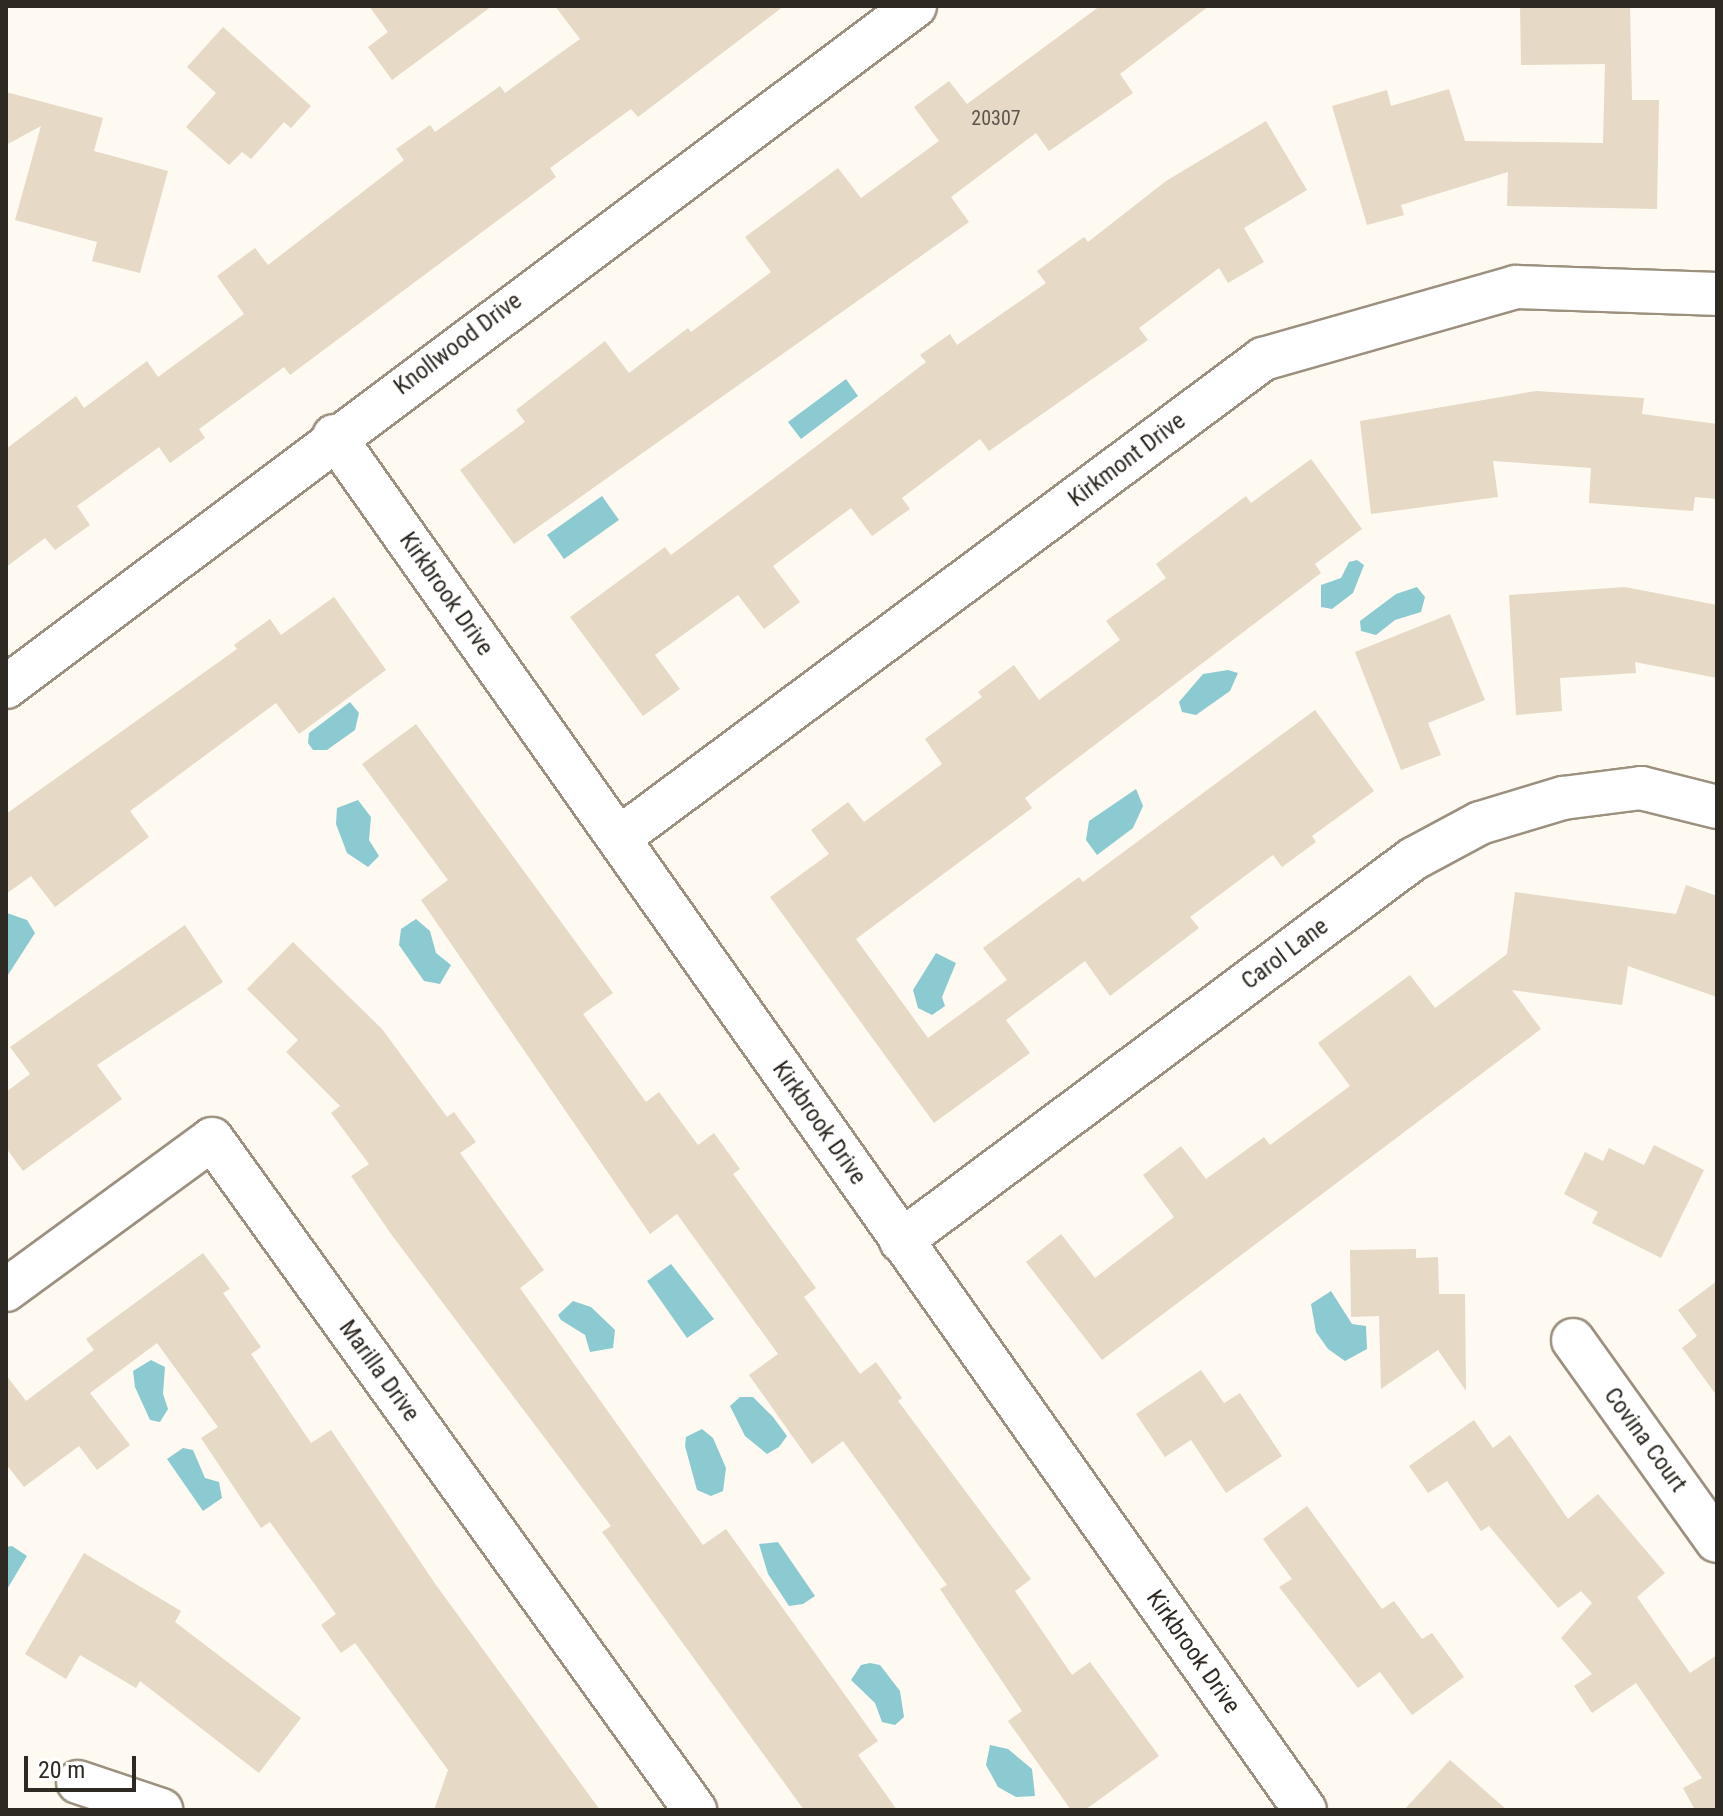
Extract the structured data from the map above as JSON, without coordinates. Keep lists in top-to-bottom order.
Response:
{
  "streets": {
    "street": [
      "Knollwood Drive",
      "Kirkmont Drive",
      "Kirkbrook Drive",
      "Carol Lane",
      "Marilla Drive",
      "Covina Court"
    ]
  },
  "crossings": [
    ["Knollwood Drive", "Kirkbrook Drive"],
    ["Kirkmont Drive", "Kirkbrook Drive"],
    ["Kirkbrook Drive", "Carol Lane"]
  ],
  "house_numbers": ["20307"],
  "scale_bar": "20 m"
}
